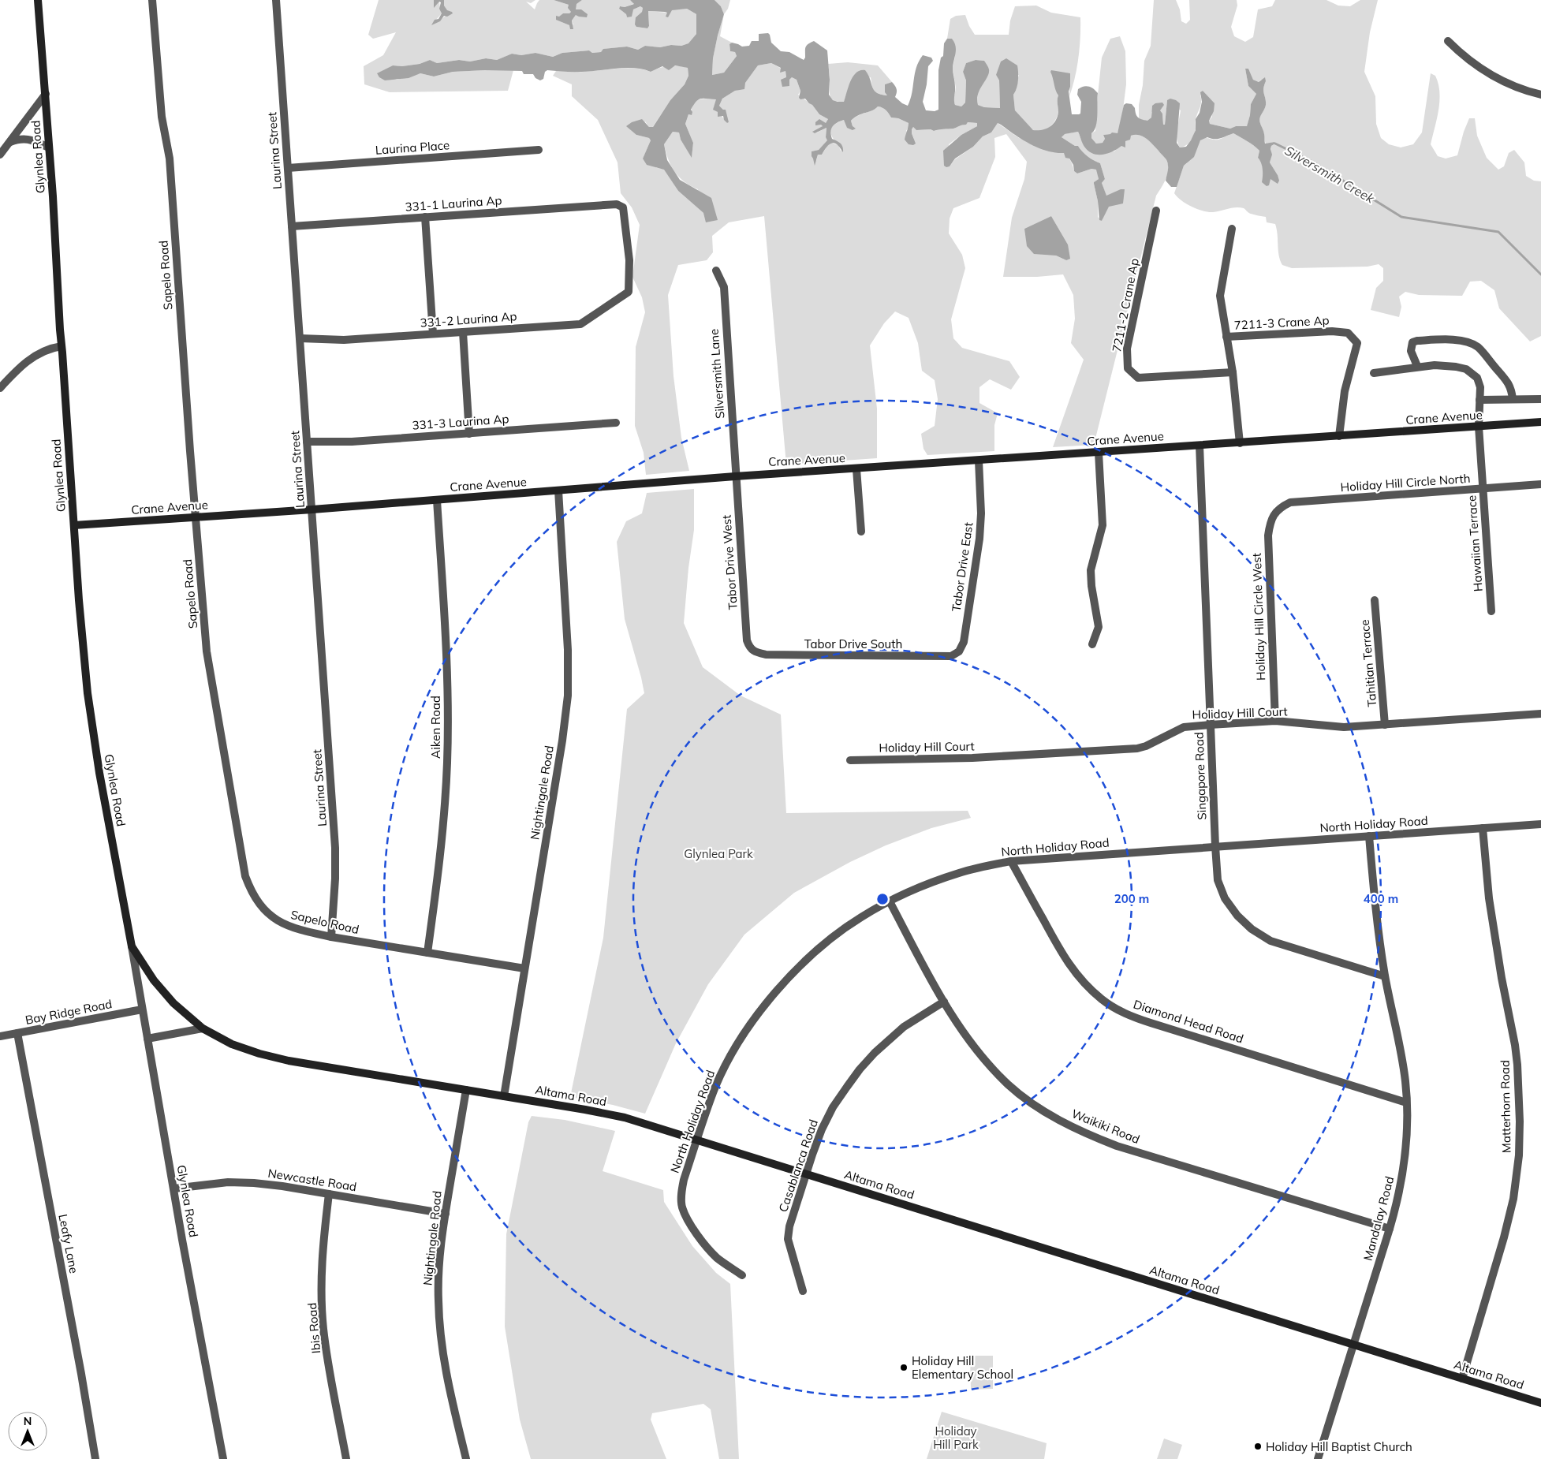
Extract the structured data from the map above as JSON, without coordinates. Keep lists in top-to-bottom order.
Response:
{
  "streets": {
    "street": [
      "Laurina Place",
      "Laurina Street",
      "Glynlea Road",
      "331-1 Laurina Ap",
      "Sapelo Road",
      "7211-2 Crane Ap",
      "331-2 Laurina Ap",
      "7211-3 Crane Ap",
      "Silversmith Lane",
      "Crane Avenue",
      "331-3 Laurina Ap",
      "Holiday Hill Circle North",
      "Hawaiian Terrace",
      "Tabor Drive West",
      "Tabor Drive East",
      "Holiday Hill Circle West",
      "Tabor Drive South",
      "Tahitian Terrace",
      "Holiday Hill Court",
      "Aiken Road",
      "Singapore Road",
      "Nightingale Road",
      "North Holiday Road",
      "Bay Ridge Road",
      "Diamond Head Road",
      "Altama Road",
      "Matterhorn Road",
      "Waikiki Road",
      "Casablanca Road",
      "Newcastle Road",
      "Mandalay Road",
      "Leafy Lane",
      "Ibis Road"
    ]
  },
  "crossings": [
    ["Laurina Place", "Laurina Street"],
    ["Laurina Street", "331-1 Laurina Ap"],
    ["Laurina Street", "Sapelo Road"],
    ["Laurina Street", "331-2 Laurina Ap"],
    ["Laurina Street", "Crane Avenue"],
    ["Laurina Street", "331-3 Laurina Ap"],
    ["Glynlea Road", "Crane Avenue"],
    ["Glynlea Road", "Bay Ridge Road"],
    ["Glynlea Road", "Altama Road"],
    ["Glynlea Road", "Newcastle Road"],
    ["331-1 Laurina Ap", "331-2 Laurina Ap"],
    ["Sapelo Road", "Crane Avenue"],
    ["Sapelo Road", "Aiken Road"],
    ["Sapelo Road", "Nightingale Road"],
    ["7211-3 Crane Ap", "Crane Avenue"],
    ["Silversmith Lane", "Crane Avenue"],
    ["Silversmith Lane", "Tabor Drive West"],
    ["Crane Avenue", "Hawaiian Terrace"],
    ["Crane Avenue", "Tabor Drive West"],
    ["Crane Avenue", "Tabor Drive East"],
    ["Crane Avenue", "Aiken Road"],
    ["Crane Avenue", "Singapore Road"],
    ["Crane Avenue", "Nightingale Road"],
    ["Holiday Hill Circle North", "Hawaiian Terrace"],
    ["Holiday Hill Circle North", "Holiday Hill Circle West"],
    ["Tabor Drive West", "Tabor Drive South"],
    ["Tabor Drive East", "Tabor Drive South"],
    ["Holiday Hill Circle West", "Holiday Hill Court"],
    ["Tahitian Terrace", "Holiday Hill Court"],
    ["Holiday Hill Court", "Singapore Road"],
    ["Singapore Road", "North Holiday Road"],
    ["Singapore Road", "Mandalay Road"],
    ["Nightingale Road", "Altama Road"],
    ["Nightingale Road", "Newcastle Road"],
    ["North Holiday Road", "Diamond Head Road"],
    ["North Holiday Road", "Altama Road"],
    ["North Holiday Road", "Matterhorn Road"],
    ["North Holiday Road", "Waikiki Road"],
    ["North Holiday Road", "Mandalay Road"],
    ["Bay Ridge Road", "Leafy Lane"],
    ["Diamond Head Road", "Mandalay Road"],
    ["Altama Road", "Matterhorn Road"],
    ["Altama Road", "Casablanca Road"],
    ["Altama Road", "Mandalay Road"],
    ["Waikiki Road", "Casablanca Road"],
    ["Waikiki Road", "Mandalay Road"],
    ["Newcastle Road", "Ibis Road"]
  ],
  "water": ["Silversmith Creek"],
  "parks": ["Glynlea Park", "Holiday Hill Park"],
  "places": ["Holiday Hill Elementary School", "Holiday Hill Baptist Church"],
  "north": "top",
  "rings": ["200 m", "400 m"]
}
